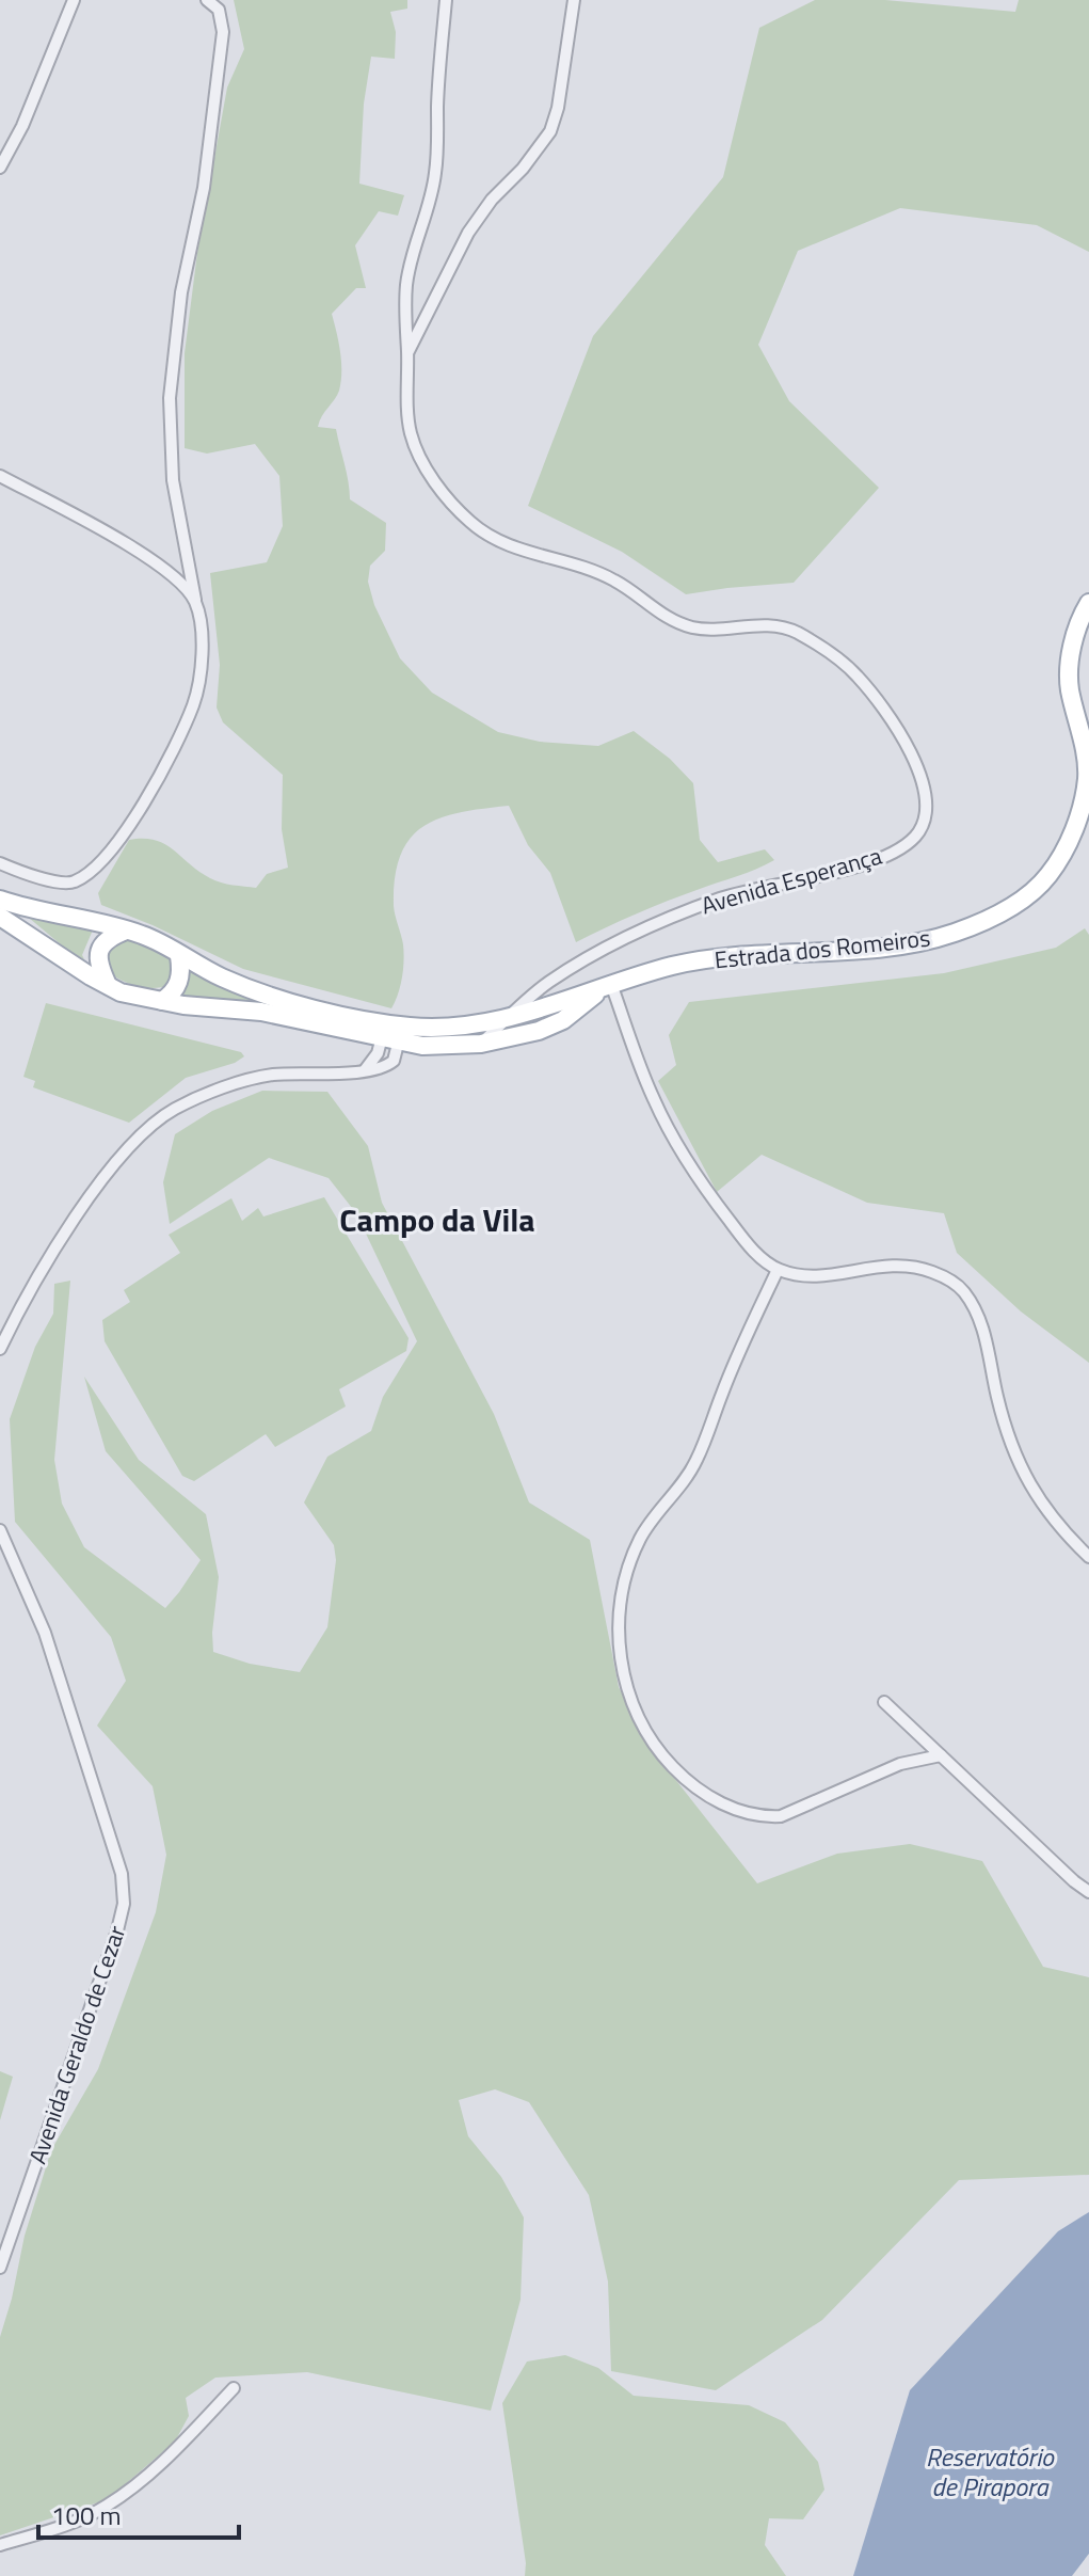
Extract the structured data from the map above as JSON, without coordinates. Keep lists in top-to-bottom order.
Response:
{
  "streets": {
    "main road": ["Estrada dos Romeiros"],
    "street": ["Avenida Esperança", "Avenida Geraldo de Cezar"]
  },
  "crossings": [
    ["Avenida Esperança", "Estrada dos Romeiros"]
  ],
  "districts": ["Campo da Vila"],
  "water": ["Reservatório de Pirapora"],
  "scale_bar": "100 m"
}
